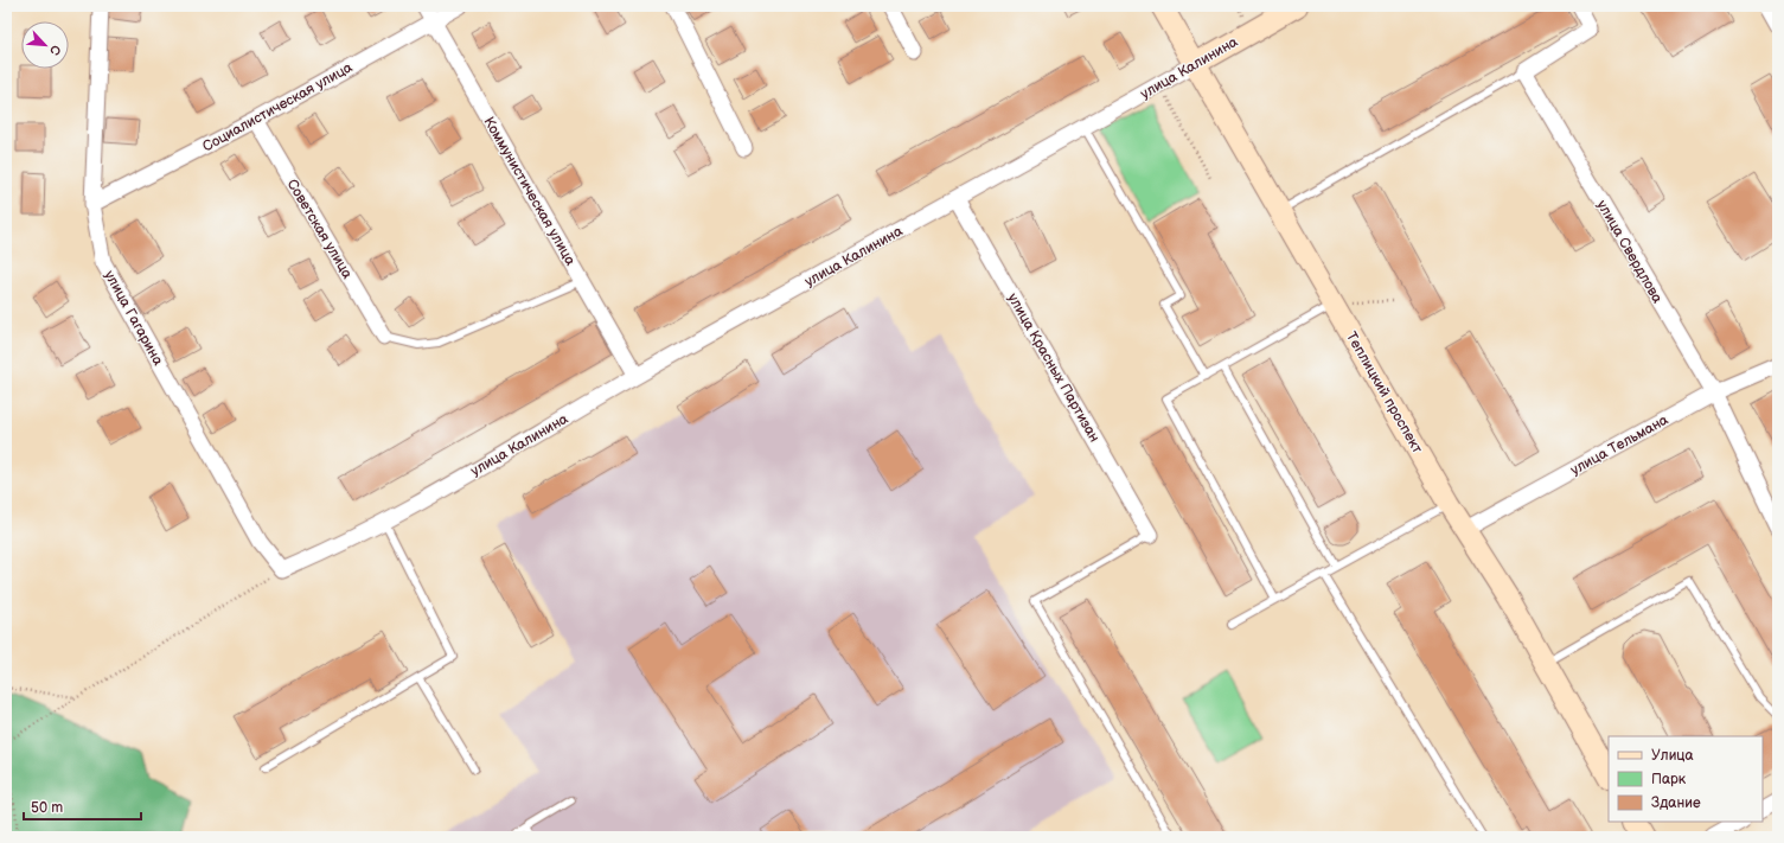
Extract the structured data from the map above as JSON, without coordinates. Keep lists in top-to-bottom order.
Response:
{
  "streets": {
    "main road": ["улица Калинина", "Теплицкий проспект"],
    "street": [
      "Социалистическая улица",
      "Коммунистическая улица",
      "Советская улица",
      "улица Свердлова",
      "улица Гагарина",
      "улица Красных Партизан",
      "улица Тельмана"
    ]
  },
  "crossings": [
    ["улица Калинина", "Коммунистическая улица"],
    ["улица Калинина", "улица Гагарина"],
    ["улица Калинина", "улица Красных Партизан"],
    ["улица Калинина", "Теплицкий проспект"],
    ["Социалистическая улица", "Коммунистическая улица"],
    ["Социалистическая улица", "Советская улица"],
    ["Социалистическая улица", "улица Гагарина"],
    ["улица Свердлова", "улица Тельмана"],
    ["Теплицкий проспект", "улица Тельмана"]
  ],
  "legend": ["Улица", "Парк", "Здание"],
  "scale_bar": "50 m",
  "north": "bottom right"
}
